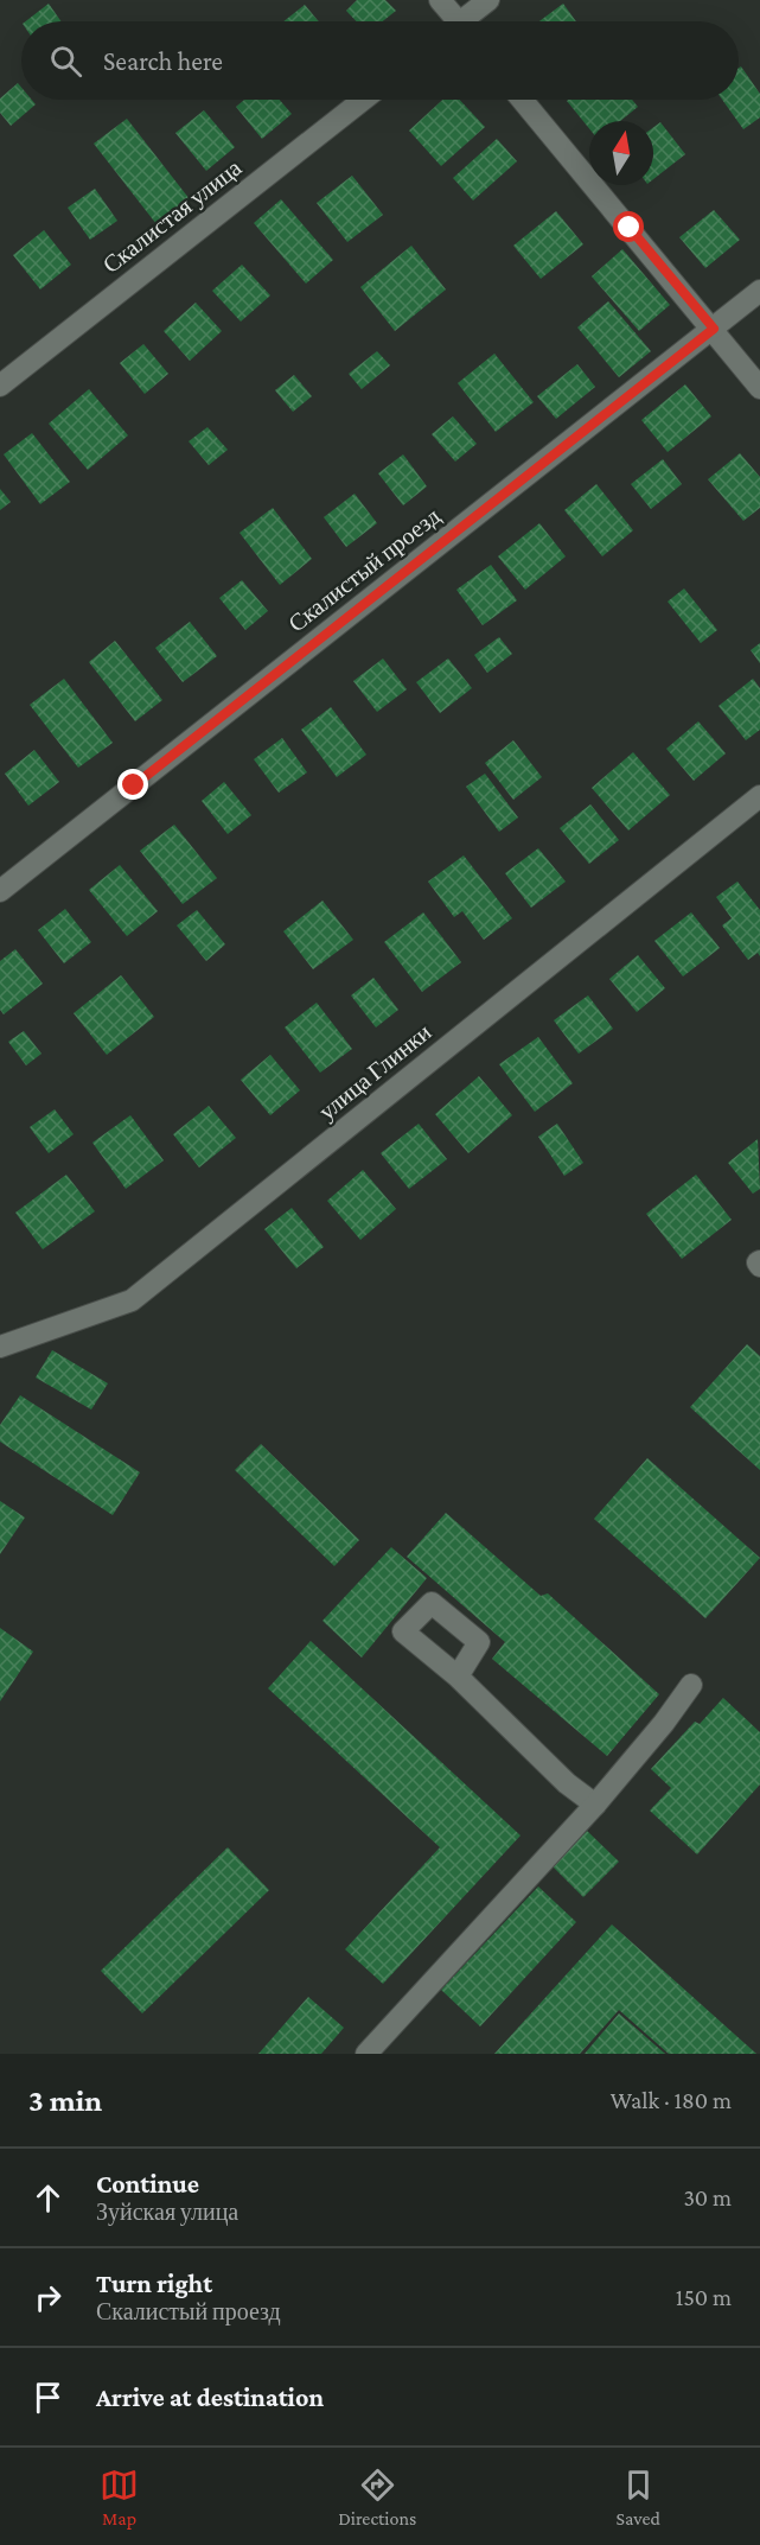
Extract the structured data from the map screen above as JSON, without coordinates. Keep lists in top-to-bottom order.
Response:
{
  "streets": {
    "street": ["Скалистая улица", "Скалистый проезд", "улица Глинки"]
  },
  "north": "top",
  "page": {
    "search": "Search here",
    "heading": ["3 min", "Walk · 180 m"],
    "list": [
      ["Continue", "Зуйская улица", "30 m"],
      ["Turn right", "Скалистый проезд", "150 m"],
      "Arrive at destination"
    ],
    "nav": ["Map", "Directions", "Saved"]
  }
}
